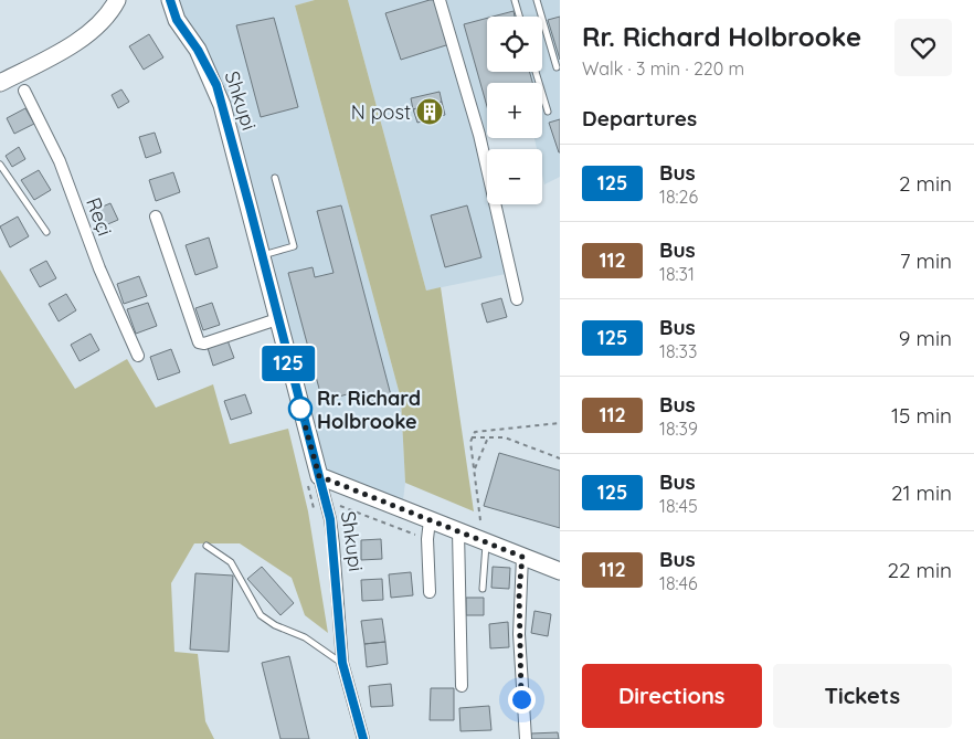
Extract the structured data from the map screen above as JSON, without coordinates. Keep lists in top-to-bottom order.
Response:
{
  "streets": {
    "street": ["Shkupi", "Reçi"]
  },
  "places": {
    "building": ["N post"],
    "other": ["Rr. Richard Holbrooke"]
  },
  "lines": ["bus line 125"],
  "page": {
    "on_map": "125",
    "heading": [
      ["Rr. Richard Holbrooke", "Walk · 3 min · 220 m"],
      "Departures"
    ],
    "map_buttons": ["+", "−"],
    "list": [
      {
        "mark": "125",
        "name": "Bus",
        "note": "18:26",
        "value": "2 min"
      },
      {
        "mark": "112",
        "name": "Bus",
        "note": "18:31",
        "value": "7 min"
      },
      {
        "mark": "125",
        "name": "Bus",
        "note": "18:33",
        "value": "9 min"
      },
      {
        "mark": "112",
        "name": "Bus",
        "note": "18:39",
        "value": "15 min"
      },
      {
        "mark": "125",
        "name": "Bus",
        "note": "18:45",
        "value": "21 min"
      },
      {
        "mark": "112",
        "name": "Bus",
        "note": "18:46",
        "value": "22 min"
      }
    ],
    "buttons": ["Directions", "Tickets"]
  }
}
